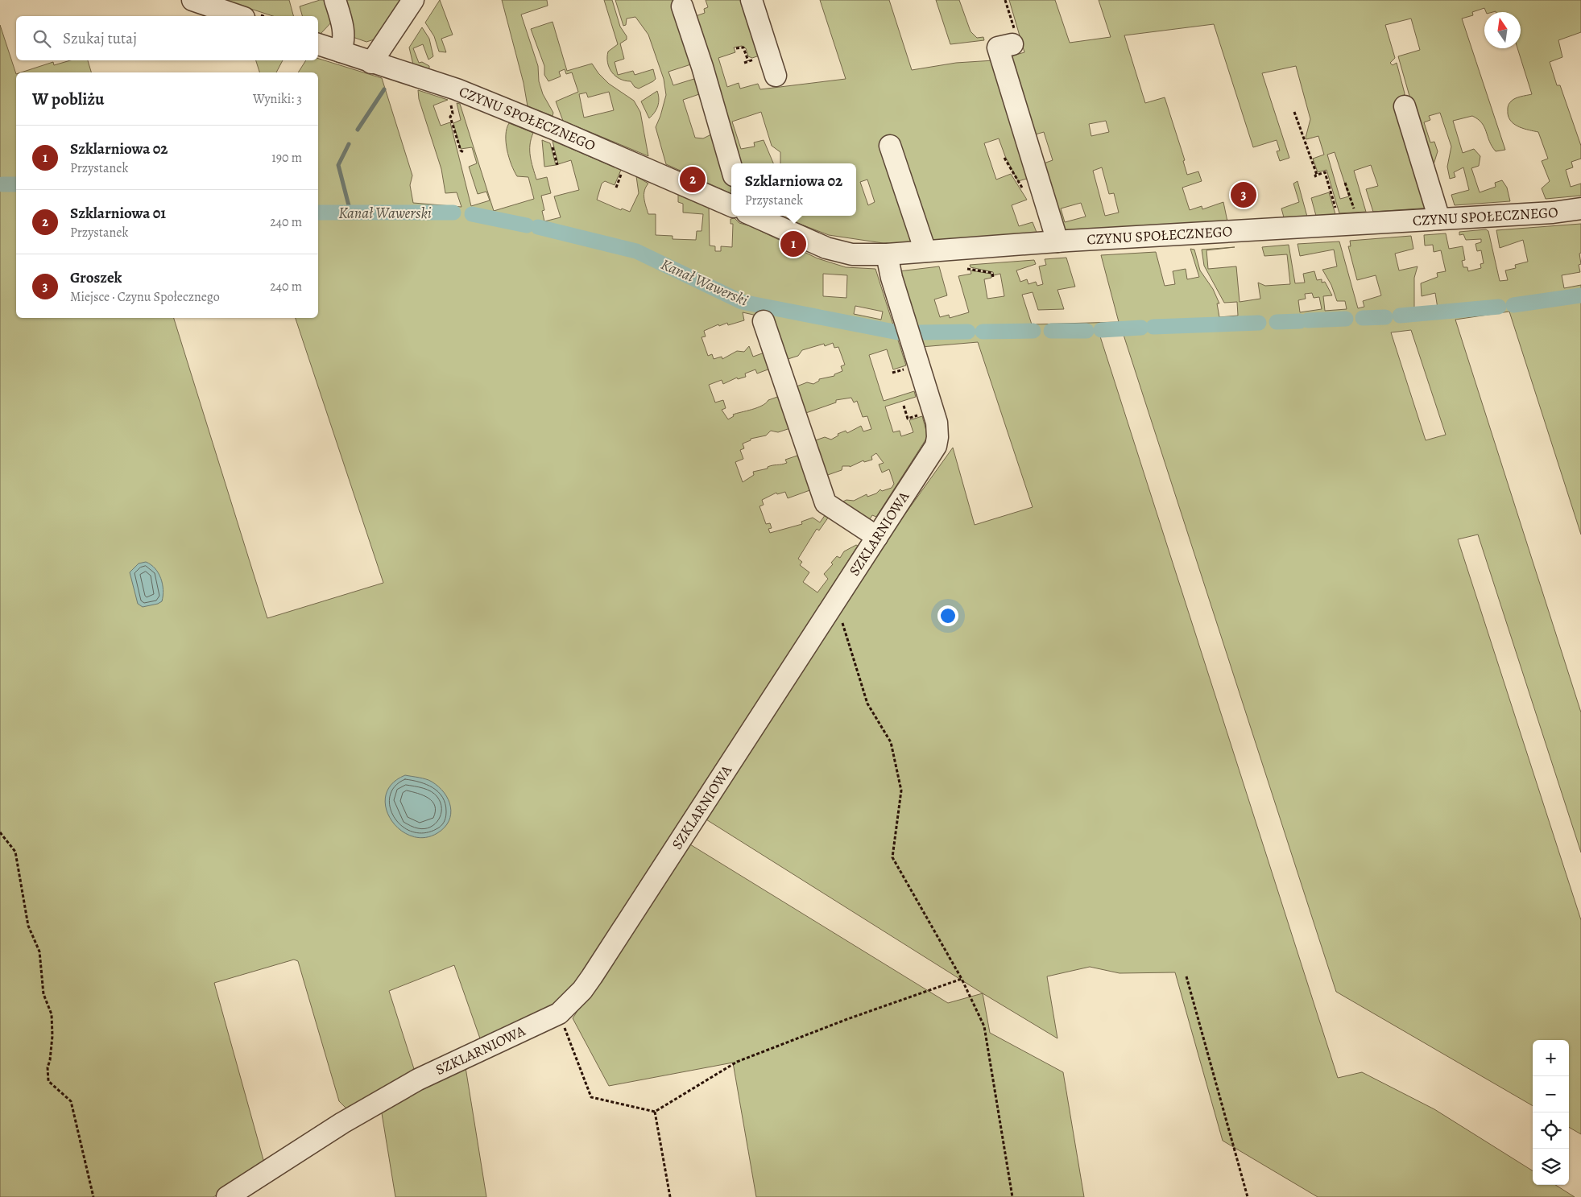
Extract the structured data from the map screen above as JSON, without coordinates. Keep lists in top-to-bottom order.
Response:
{
  "streets": {
    "street": ["CZYNU SPOŁECZNEGO", "SZKLARNIOWA"]
  },
  "crossings": [
    ["CZYNU SPOŁECZNEGO", "SZKLARNIOWA"]
  ],
  "water": ["Kanał Wawerski"],
  "north": "top",
  "page": {
    "search": "Szukaj tutaj",
    "heading": ["W pobliżu", "Wyniki: 3"],
    "list": [
      {
        "mark": "1",
        "name": "Szklarniowa 02",
        "note": "Przystanek",
        "value": "190 m"
      },
      {
        "mark": "2",
        "name": "Szklarniowa 01",
        "note": "Przystanek",
        "value": "240 m"
      },
      {
        "mark": "3",
        "name": "Groszek",
        "note": "Miejsce · Czynu Społecznego",
        "value": "240 m"
      }
    ],
    "popup": ["Szklarniowa 02", "Przystanek"],
    "pins": ["2", "3", "1"],
    "map_buttons": ["+", "−"]
  }
}
